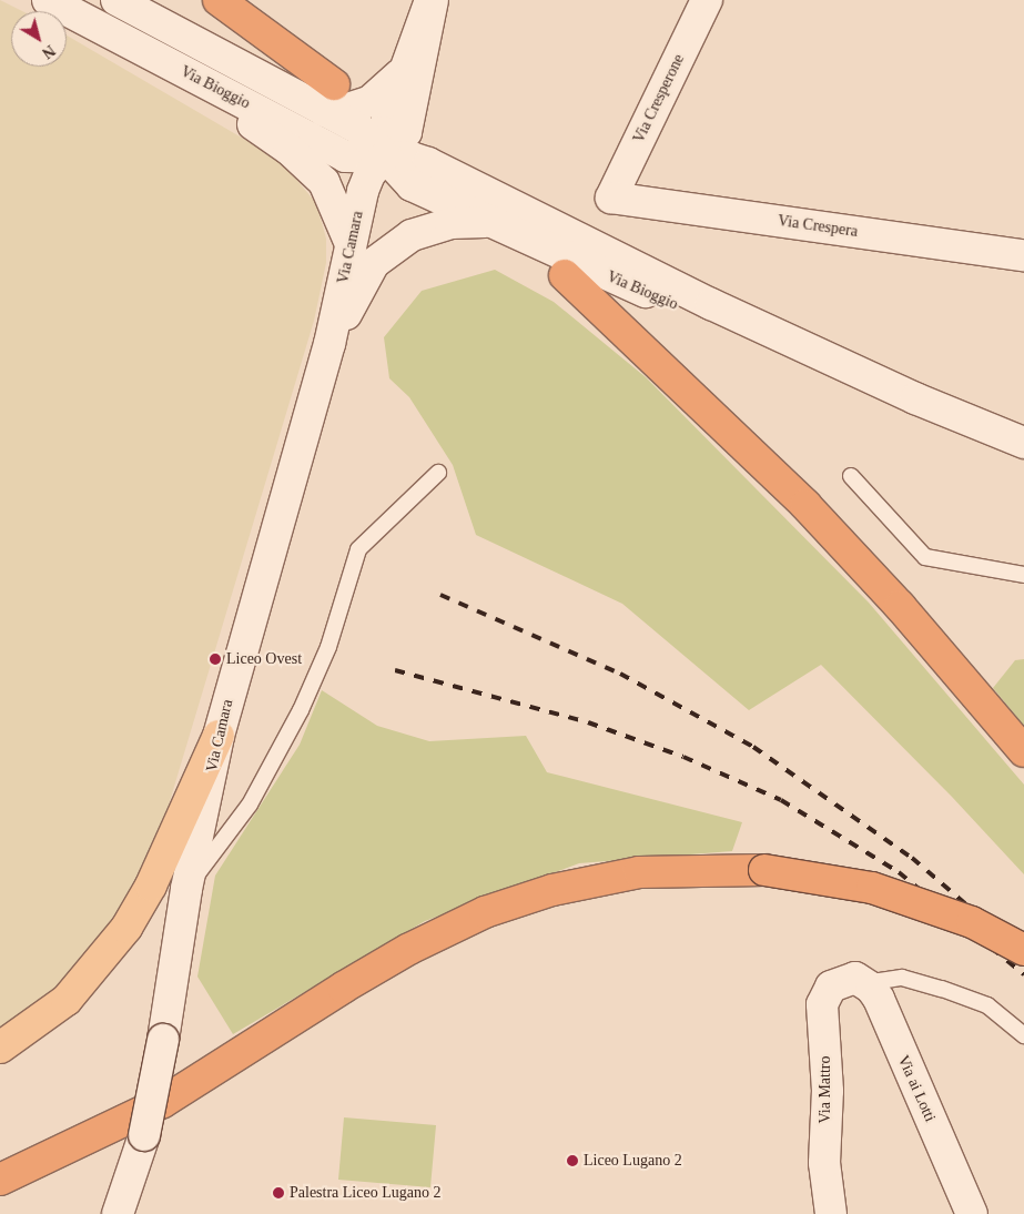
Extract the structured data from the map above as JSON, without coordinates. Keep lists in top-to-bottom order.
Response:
{
  "streets": {
    "main road": [
      "Via Bioggio",
      "Via Cresperone",
      "Via Crespera",
      "Via Camara",
      "Via ai Lotti",
      "Via Mattro"
    ]
  },
  "crossings": [
    ["Via Bioggio", "Via Camara"],
    ["Via Cresperone", "Via Crespera"],
    ["Via ai Lotti", "Via Mattro"]
  ],
  "places": ["Liceo Ovest", "Liceo Lugano 2", "Palestra Liceo Lugano 2"],
  "north": "bottom right"
}
